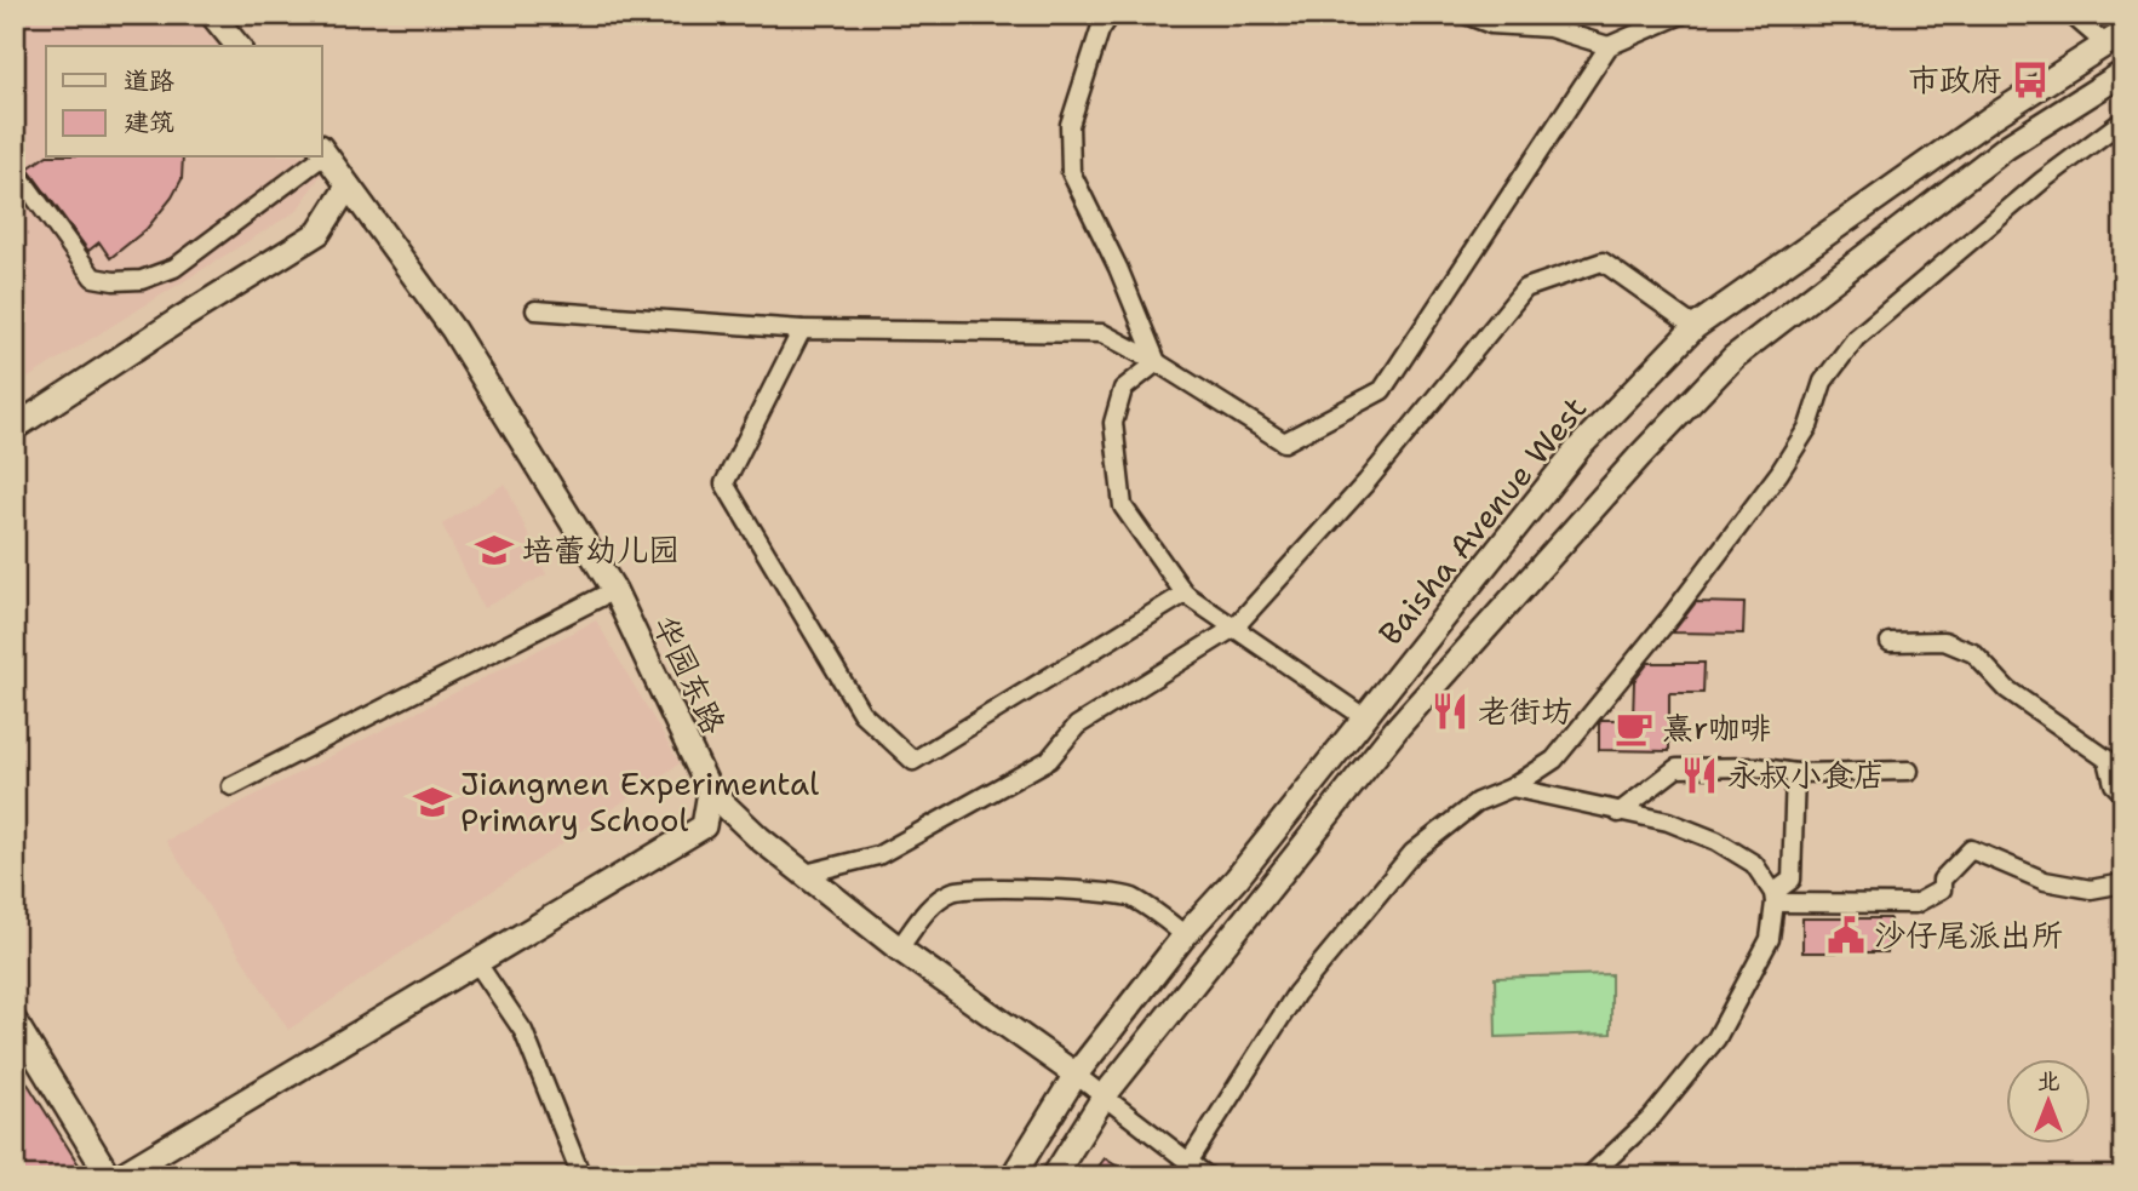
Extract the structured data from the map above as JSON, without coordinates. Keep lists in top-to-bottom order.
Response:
{
  "streets": {
    "main road": ["Baisha Avenue West", "华园东路"]
  },
  "crossings": [
    ["Baisha Avenue West", "华园东路"]
  ],
  "places": {
    "bus stop": ["市政府"],
    "school or university": ["培蕾幼儿园", "Jiangmen Experimental Primary School"],
    "restaurant": ["老街坊", "永叔小食店"],
    "cafe": ["熹r咖啡"],
    "public building": ["沙仔尾派出所"]
  },
  "legend": ["道路", "建筑"],
  "north": "top"
}
